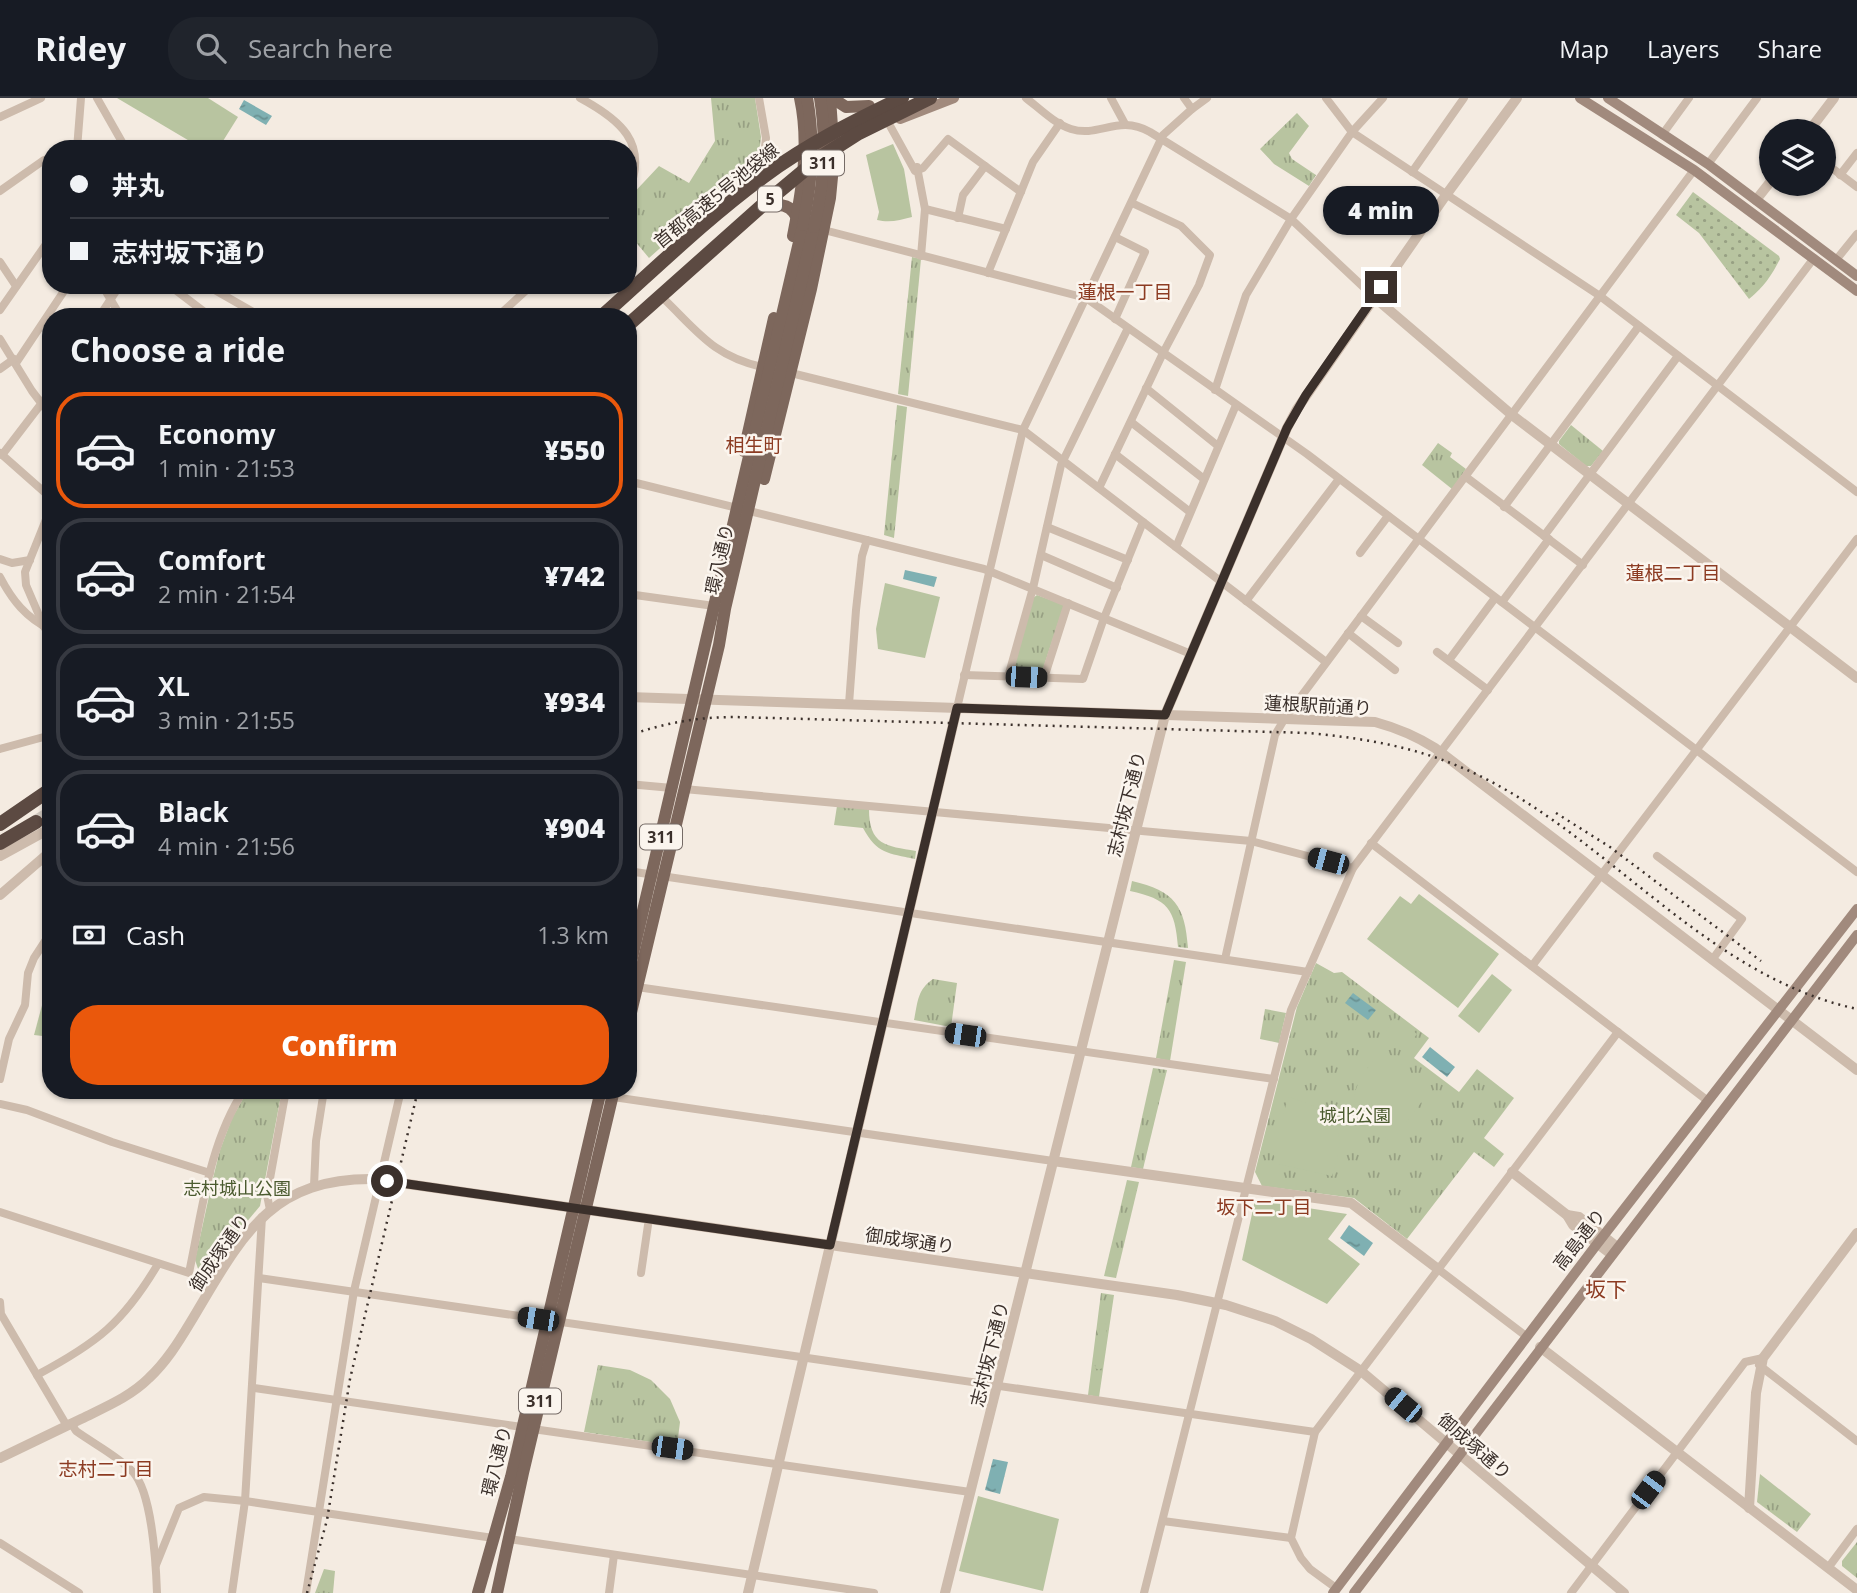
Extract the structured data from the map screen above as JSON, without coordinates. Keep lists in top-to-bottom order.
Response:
{
  "streets": {
    "highway": ["首都高速5号池袋線", "5"],
    "main road": ["311", "環八通り", "高島通り"],
    "street": ["蓮根駅前通り", "志村坂下通り", "御成塚通り"]
  },
  "crossings": [
    ["環八通り", "蓮根駅前通り"],
    ["環八通り", "御成塚通り"],
    ["蓮根駅前通り", "志村坂下通り"],
    ["蓮根駅前通り", "高島通り"],
    ["志村坂下通り", "御成塚通り"],
    ["高島通り", "御成塚通り"]
  ],
  "districts": [
    "蓮根一丁目",
    "相生町",
    "蓮根二丁目",
    "坂下二丁目",
    "坂下",
    "志村二丁目"
  ],
  "parks": ["城北公園", "志村城山公園"],
  "page": {
    "header": "Ridey",
    "search": "Search here",
    "nav": ["Map", "Layers", "Share"],
    "banner": ["丼丸", "志村坂下通り"],
    "bubble": "4 min",
    "heading": "Choose a ride",
    "list": [
      {
        "name": "Economy",
        "note": "1 min · 21:53",
        "value": "¥550"
      },
      {
        "name": "Comfort",
        "note": "2 min · 21:54",
        "value": "¥742"
      },
      {
        "name": "XL",
        "note": "3 min · 21:55",
        "value": "¥934"
      },
      {
        "name": "Black",
        "note": "4 min · 21:56",
        "value": "¥904"
      }
    ],
    "pay": ["Cash", "1.3 km"],
    "buttons": "Confirm"
  }
}
